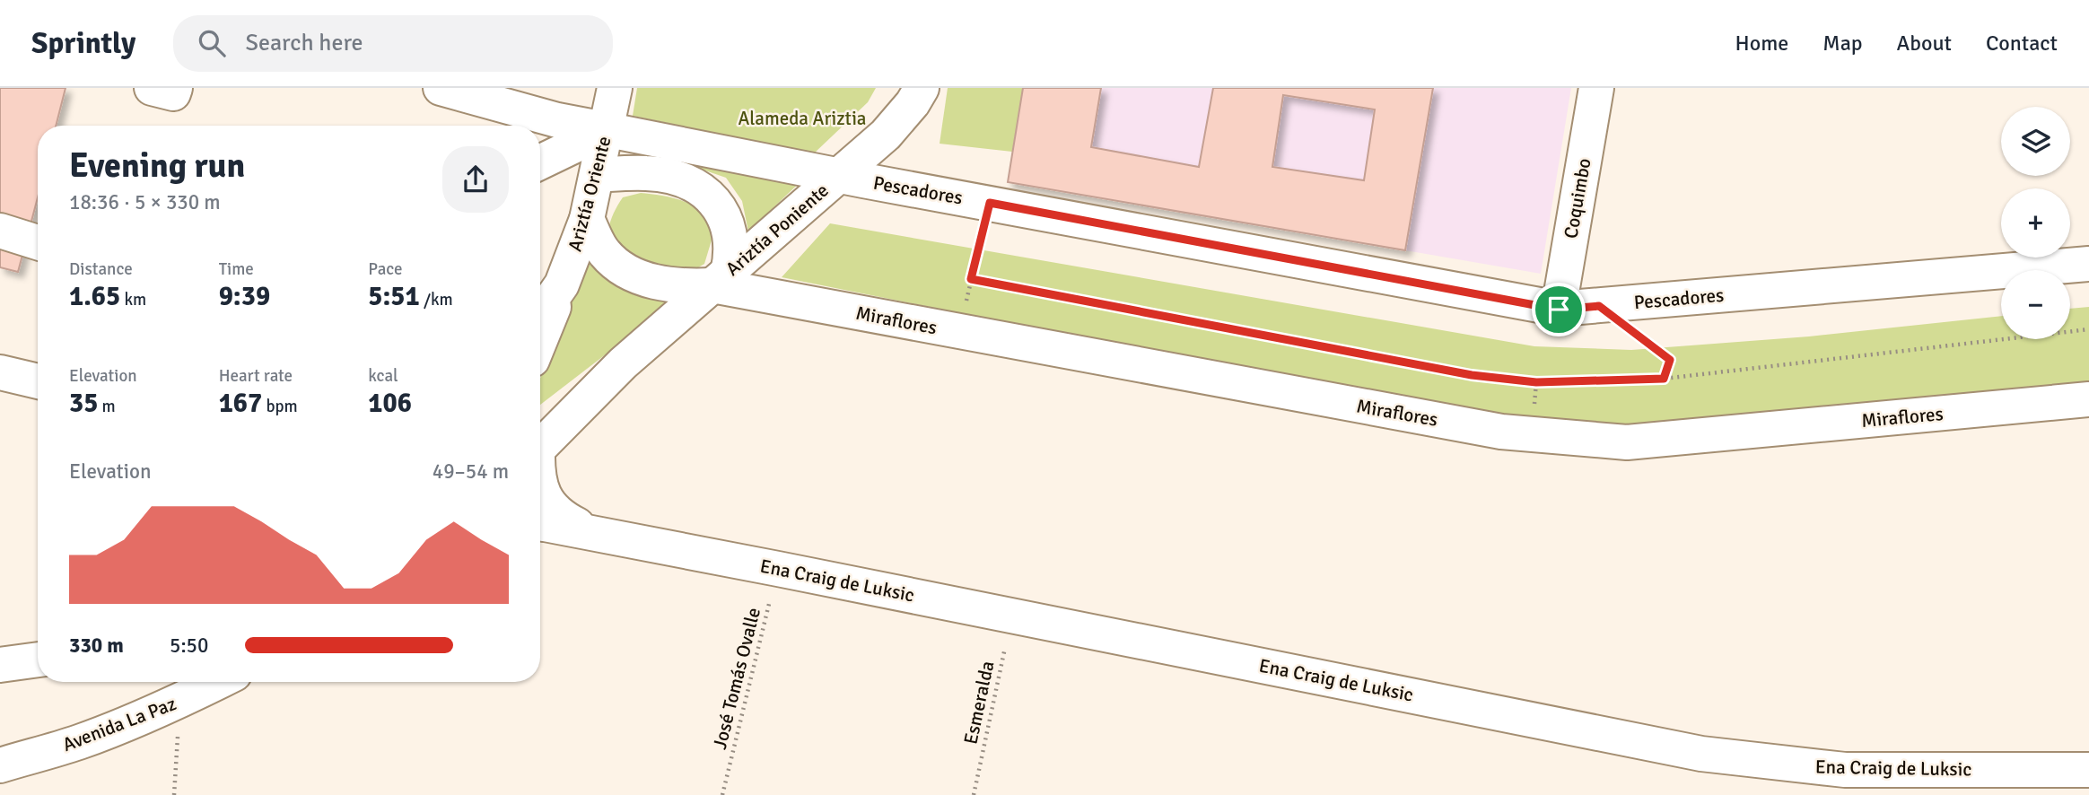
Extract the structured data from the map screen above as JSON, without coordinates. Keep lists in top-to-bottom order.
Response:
{
  "streets": {
    "street": [
      "Pescadores",
      "Ariztía Oriente",
      "Coquimbo",
      "Ariztía Poniente",
      "Miraflores",
      "Ena Craig de Luksic",
      "Avenida La Paz"
    ],
    "path": ["José Tomás Ovalle", "Esmeralda"]
  },
  "crossings": [
    ["Pescadores", "Ariztía Oriente"],
    ["Pescadores", "Coquimbo"],
    ["Pescadores", "Ariztía Poniente"],
    ["Ariztía Oriente", "Ariztía Poniente"],
    ["Ariztía Oriente", "Miraflores"],
    ["Ariztía Poniente", "Miraflores"],
    ["Ena Craig de Luksic", "José Tomás Ovalle"],
    ["Ena Craig de Luksic", "Esmeralda"]
  ],
  "parks": ["Alameda Ariztia"],
  "page": {
    "header": "Sprintly",
    "search": "Search here",
    "nav": [
      "Home",
      "Map",
      "About",
      "Contact"
    ],
    "map_buttons": ["+", "−"],
    "heading": ["Evening run", "18:36 · 5 × 330 m"],
    "stats": [
      ["Distance", "1.65 km"],
      ["Time", "9:39"],
      ["Pace", "5:51 /km"],
      ["Elevation", "35 m"],
      ["Heart rate", "167 bpm"],
      ["kcal", "106"]
    ],
    "chart": ["Elevation", "49–54 m"],
    "list": [
      {
        "name": "330 m",
        "note": "5:50"
      }
    ]
  }
}
